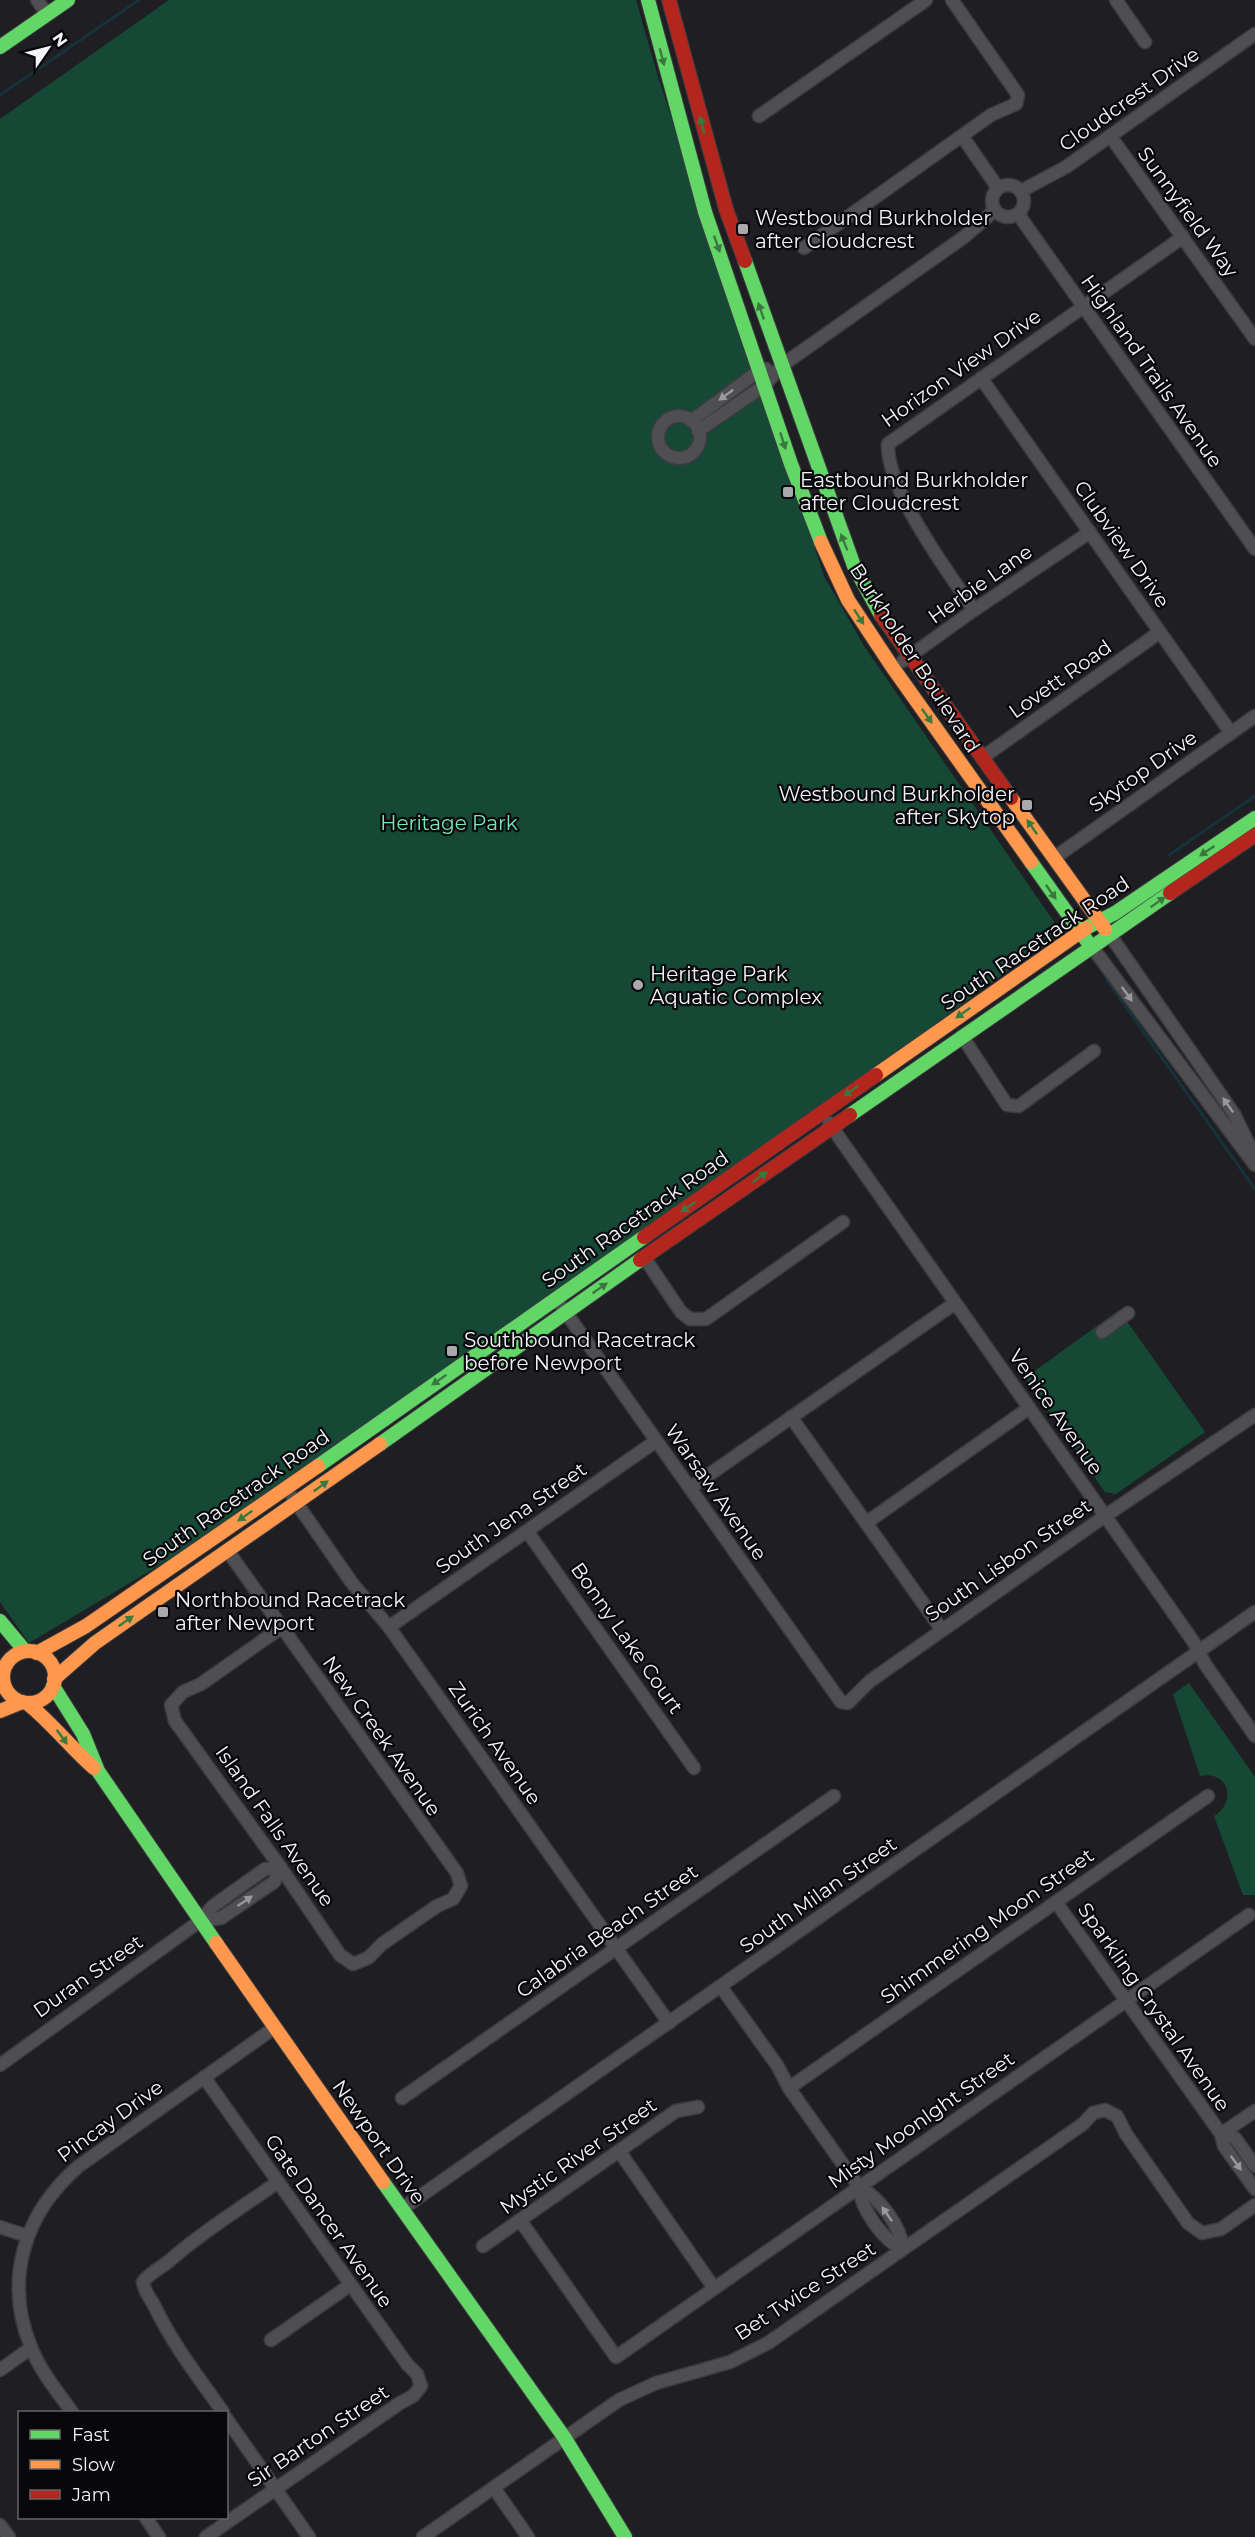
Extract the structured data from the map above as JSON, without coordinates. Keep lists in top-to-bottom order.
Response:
{
  "streets": {
    "main road": ["Burkholder Boulevard", "South Racetrack Road", "Newport Drive"],
    "street": [
      "Cloudcrest Drive",
      "Sunnyfield Way",
      "Horizon View Drive",
      "Highland Trails Avenue",
      "Clubview Drive",
      "Herbie Lane",
      "Lovett Road",
      "Skytop Drive",
      "Venice Avenue",
      "Warsaw Avenue",
      "South Jena Street",
      "South Lisbon Street",
      "Bonny Lake Court",
      "New Creek Avenue",
      "Zurich Avenue",
      "Island Falls Avenue",
      "South Milan Street",
      "Shimmering Moon Street",
      "Calabria Beach Street",
      "Duran Street",
      "Sparkling Crystal Avenue",
      "Misty Moonlght Street",
      "Pincay Drive",
      "Mystic River Street",
      "Gate Dancer Avenue",
      "Bet Twice Street",
      "Sir Barton Street"
    ]
  },
  "crossings": [
    ["Cloudcrest Drive", "Sunnyfield Way"],
    ["Cloudcrest Drive", "Highland Trails Avenue"],
    ["Sunnyfield Way", "Horizon View Drive"],
    ["Horizon View Drive", "Highland Trails Avenue"],
    ["Horizon View Drive", "Clubview Drive"],
    ["Horizon View Drive", "Herbie Lane"],
    ["Clubview Drive", "Herbie Lane"],
    ["Clubview Drive", "Lovett Road"],
    ["Clubview Drive", "Skytop Drive"],
    ["Herbie Lane", "Burkholder Boulevard"],
    ["Burkholder Boulevard", "Lovett Road"],
    ["Burkholder Boulevard", "Skytop Drive"],
    ["Burkholder Boulevard", "South Racetrack Road"],
    ["South Racetrack Road", "Venice Avenue"],
    ["South Racetrack Road", "Warsaw Avenue"],
    ["South Racetrack Road", "New Creek Avenue"],
    ["South Racetrack Road", "Zurich Avenue"],
    ["South Racetrack Road", "Newport Drive"],
    ["Venice Avenue", "South Lisbon Street"],
    ["Venice Avenue", "South Milan Street"],
    ["Warsaw Avenue", "South Jena Street"],
    ["Warsaw Avenue", "South Lisbon Street"],
    ["South Jena Street", "Bonny Lake Court"],
    ["South Jena Street", "Zurich Avenue"],
    ["New Creek Avenue", "Island Falls Avenue"],
    ["Zurich Avenue", "South Milan Street"],
    ["Zurich Avenue", "Calabria Beach Street"],
    ["Island Falls Avenue", "Duran Street"],
    ["South Milan Street", "Newport Drive"],
    ["Shimmering Moon Street", "Sparkling Crystal Avenue"],
    ["Duran Street", "Newport Drive"],
    ["Sparkling Crystal Avenue", "Misty Moonlght Street"],
    ["Misty Moonlght Street", "Mystic River Street"],
    ["Pincay Drive", "Newport Drive"],
    ["Pincay Drive", "Gate Dancer Avenue"],
    ["Newport Drive", "Bet Twice Street"],
    ["Gate Dancer Avenue", "Sir Barton Street"]
  ],
  "parks": ["Heritage Park"],
  "places": {
    "transit": [
      "Westbound Burkholder after Cloudcrest",
      "Eastbound Burkholder after Cloudcrest",
      "Westbound Burkholder after Skytop",
      "Southbound Racetrack before Newport",
      "Northbound Racetrack after Newport"
    ],
    "other": ["Heritage Park Aquatic Complex"]
  },
  "legend": ["Fast", "Slow", "Jam"],
  "north": "top right"
}
